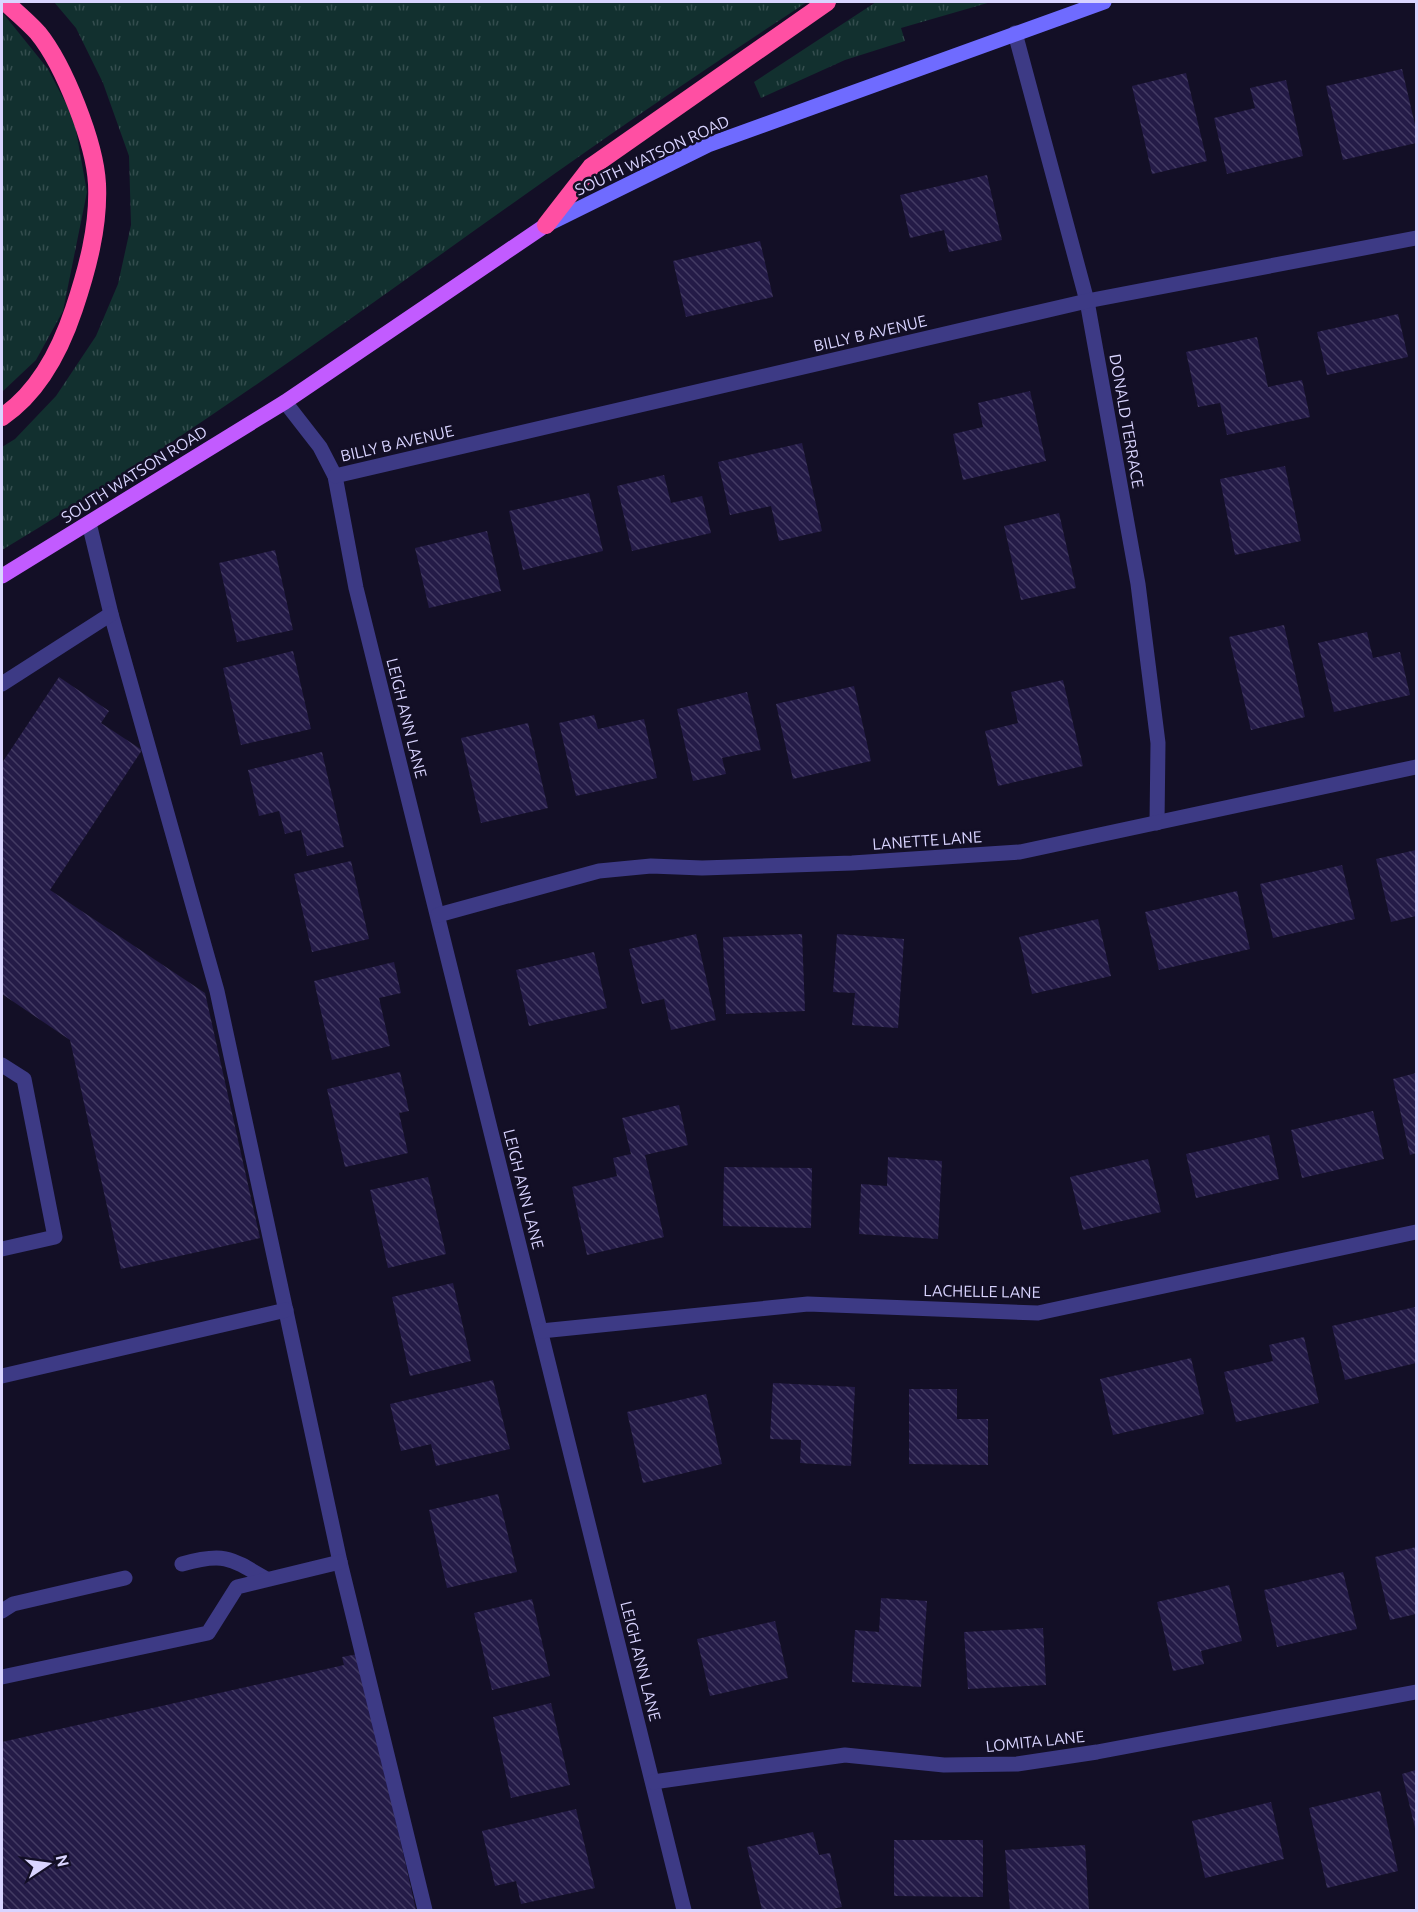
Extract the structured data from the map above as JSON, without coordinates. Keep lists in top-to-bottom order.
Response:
{
  "streets": {
    "main road": ["SOUTH WATSON ROAD"],
    "street": [
      "BILLY B AVENUE",
      "DONALD TERRACE",
      "LEIGH ANN LANE",
      "LANETTE LANE",
      "LACHELLE LANE",
      "LOMITA LANE"
    ]
  },
  "crossings": [
    ["SOUTH WATSON ROAD", "DONALD TERRACE"],
    ["BILLY B AVENUE", "DONALD TERRACE"],
    ["BILLY B AVENUE", "LEIGH ANN LANE"],
    ["DONALD TERRACE", "LANETTE LANE"],
    ["LEIGH ANN LANE", "LANETTE LANE"],
    ["LEIGH ANN LANE", "LACHELLE LANE"],
    ["LEIGH ANN LANE", "LOMITA LANE"]
  ],
  "north": "right"
}
